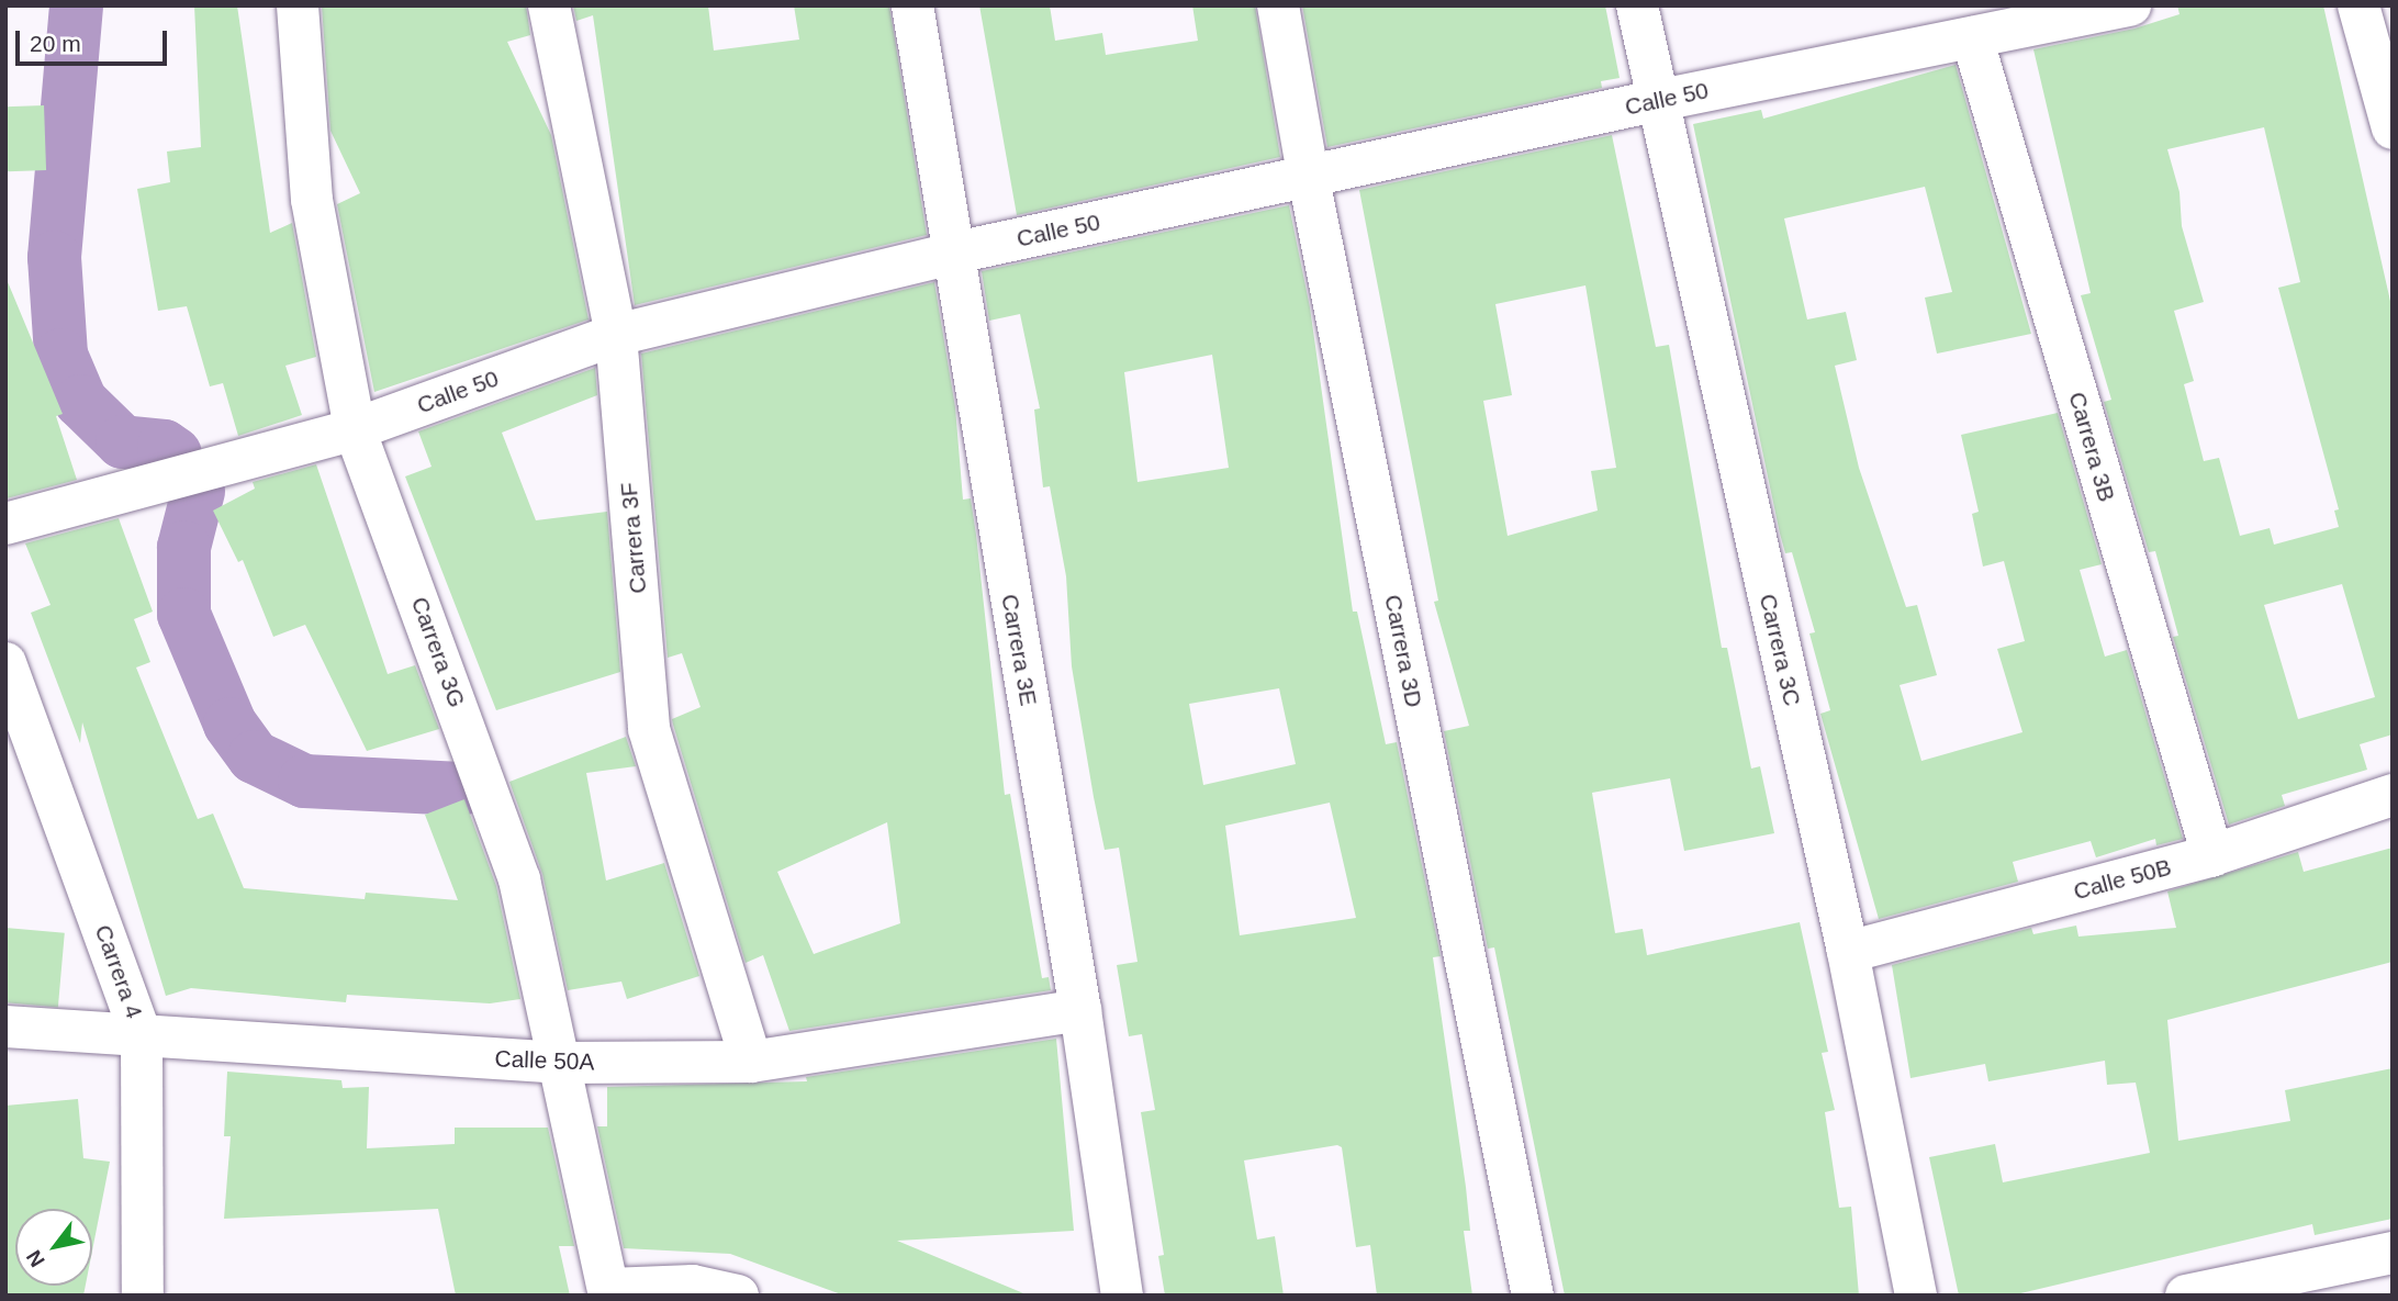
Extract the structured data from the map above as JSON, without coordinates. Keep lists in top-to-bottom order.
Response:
{
  "streets": {
    "street": [
      "Calle 50",
      "Carrera 3B",
      "Carrera 3F",
      "Carrera 3E",
      "Carrera 3C",
      "Carrera 3D",
      "Carrera 3G",
      "Calle 50B",
      "Carrera 4",
      "Calle 50A"
    ]
  },
  "crossings": [
    ["Calle 50", "Carrera 3B"],
    ["Calle 50", "Carrera 3F"],
    ["Calle 50", "Carrera 3E"],
    ["Calle 50", "Carrera 3C"],
    ["Calle 50", "Carrera 3D"],
    ["Calle 50", "Carrera 3G"],
    ["Carrera 3B", "Calle 50B"],
    ["Carrera 3F", "Calle 50A"],
    ["Carrera 3E", "Calle 50A"],
    ["Carrera 3C", "Calle 50B"],
    ["Carrera 3G", "Calle 50A"],
    ["Carrera 4", "Calle 50A"]
  ],
  "scale_bar": "20 m",
  "north": "bottom left"
}
